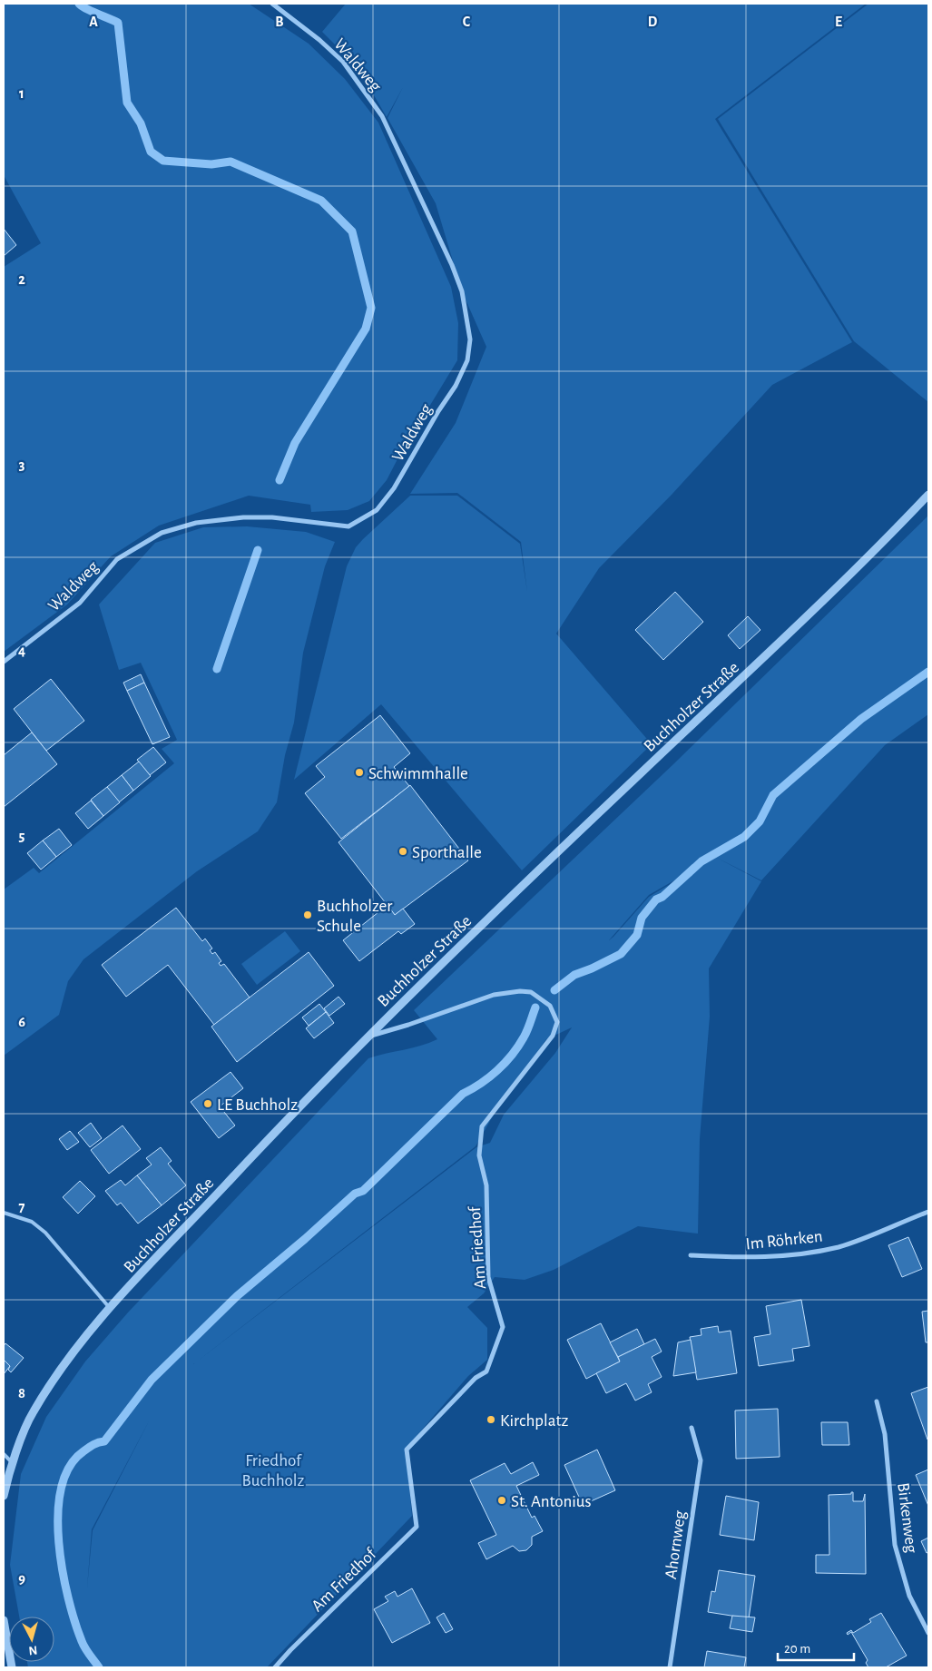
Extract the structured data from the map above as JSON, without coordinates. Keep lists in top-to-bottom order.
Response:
{
  "streets": {
    "street": [
      "Waldweg",
      "Buchholzer Straße",
      "Im Röhrken",
      "Am Friedhof",
      "Birkenweg",
      "Ahornweg"
    ]
  },
  "crossings": [
    ["Buchholzer Straße", "Am Friedhof"]
  ],
  "parks": ["Friedhof Buchholz"],
  "places": [
    "Schwimmhalle",
    "Sporthalle",
    "Buchholzer Schule",
    "LE Buchholz",
    "Kirchplatz",
    "St. Antonius"
  ],
  "scale_bar": "20 m",
  "north": "bottom",
  "grid": {
    "columns": [
      "A",
      "B",
      "C",
      "D",
      "E"
    ],
    "rows": [
      "1",
      "2",
      "3",
      "4",
      "5",
      "6",
      "7",
      "8",
      "9"
    ]
  }
}
